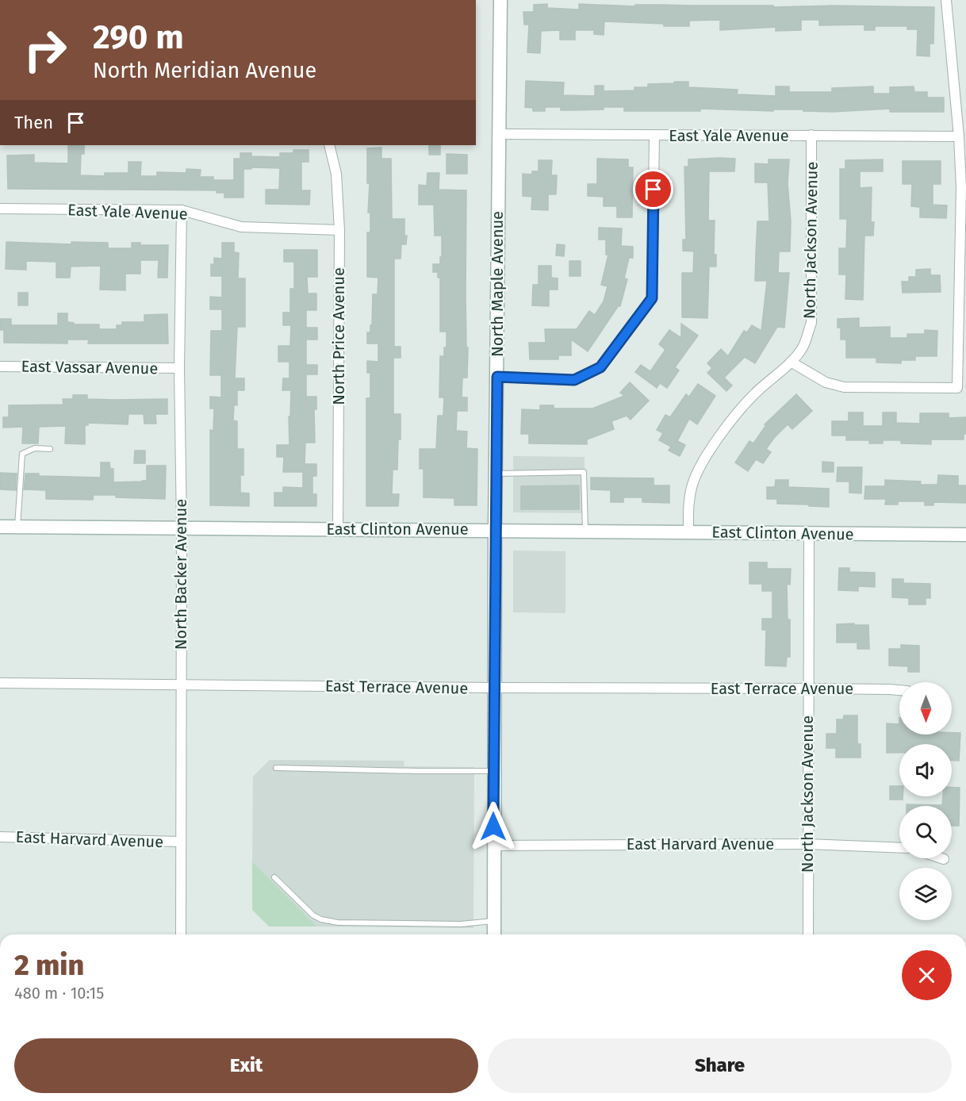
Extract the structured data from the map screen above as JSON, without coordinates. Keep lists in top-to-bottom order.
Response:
{
  "streets": {
    "main road": ["North Maple Avenue", "East Clinton Avenue"],
    "street": [
      "East Yale Avenue",
      "North Jackson Avenue",
      "North Price Avenue",
      "East Vassar Avenue",
      "North Backer Avenue",
      "East Terrace Avenue",
      "East Harvard Avenue"
    ]
  },
  "crossings": [
    ["East Yale Avenue", "North Jackson Avenue"],
    ["East Yale Avenue", "North Maple Avenue"],
    ["East Yale Avenue", "North Price Avenue"],
    ["East Yale Avenue", "North Backer Avenue"],
    ["North Jackson Avenue", "East Clinton Avenue"],
    ["North Jackson Avenue", "East Terrace Avenue"],
    ["North Jackson Avenue", "East Harvard Avenue"],
    ["North Maple Avenue", "East Clinton Avenue"],
    ["North Maple Avenue", "East Terrace Avenue"],
    ["North Maple Avenue", "East Harvard Avenue"],
    ["North Price Avenue", "East Clinton Avenue"],
    ["East Vassar Avenue", "North Backer Avenue"],
    ["East Clinton Avenue", "North Backer Avenue"],
    ["North Backer Avenue", "East Terrace Avenue"],
    ["North Backer Avenue", "East Harvard Avenue"]
  ],
  "north": "bottom",
  "page": {
    "turn": ["290 m", "North Meridian Avenue"],
    "then": "Then",
    "heading": ["2 min", "480 m · 10:15"],
    "buttons": ["Exit", "Share"]
  }
}
